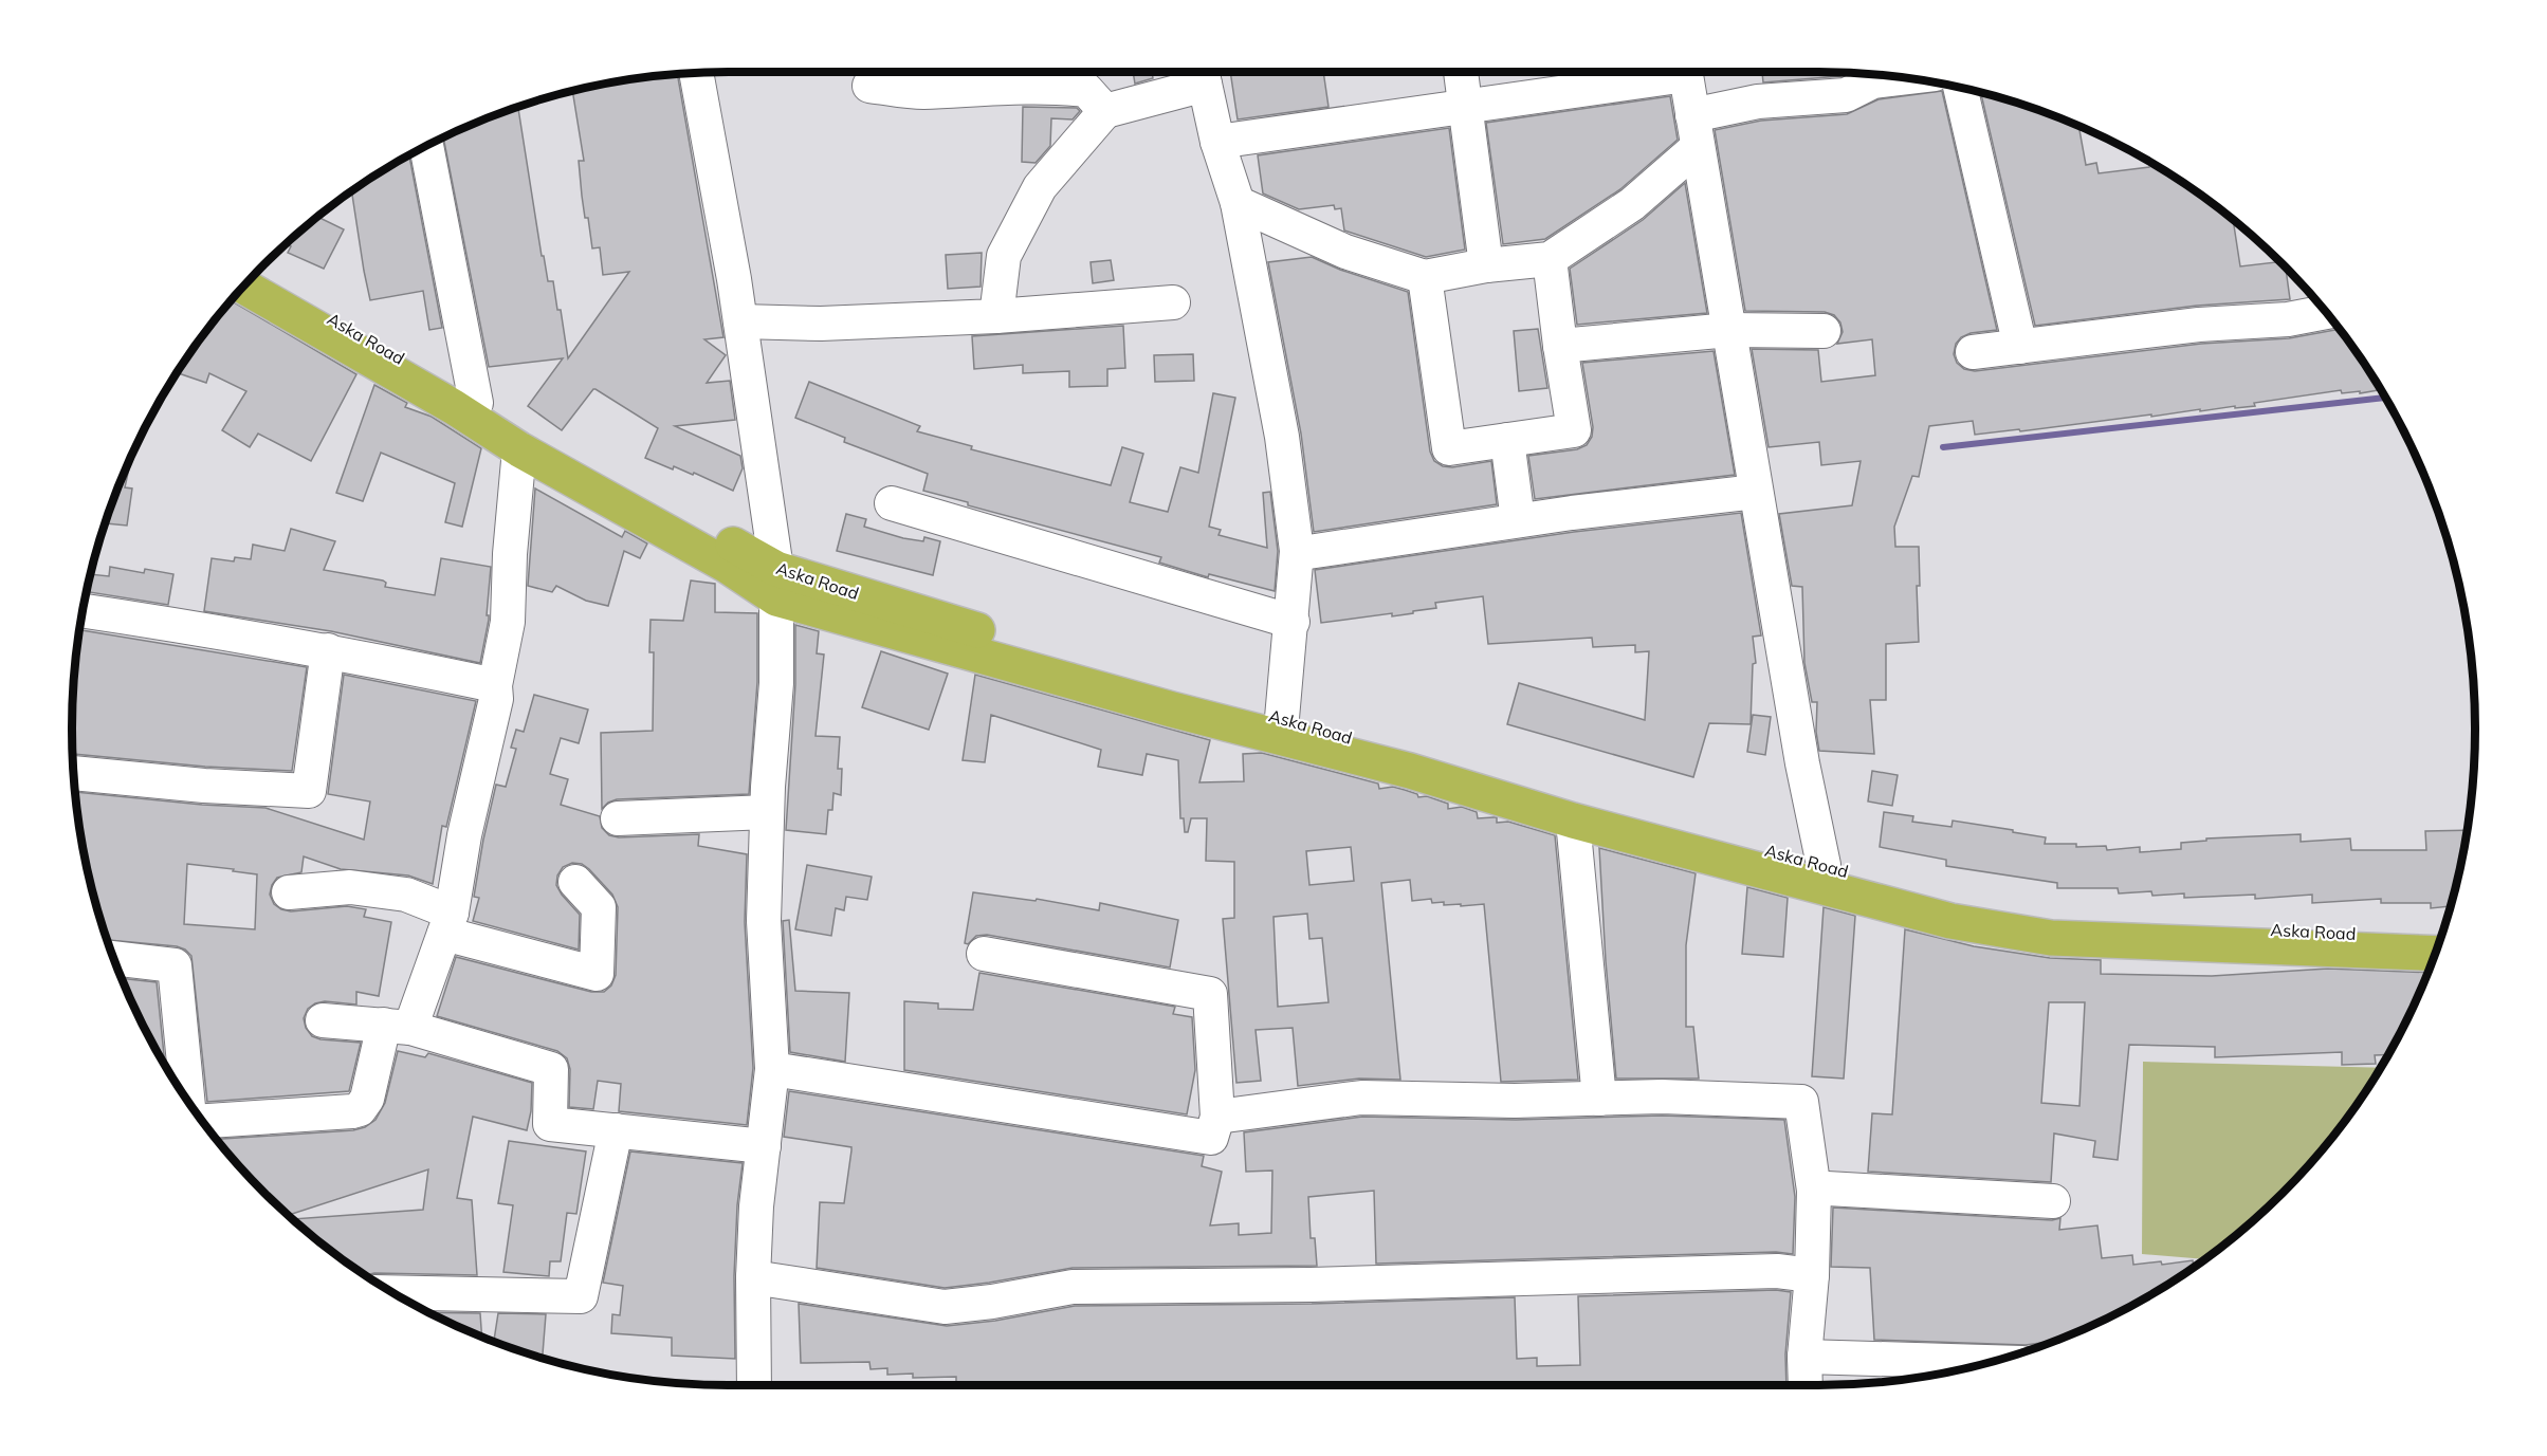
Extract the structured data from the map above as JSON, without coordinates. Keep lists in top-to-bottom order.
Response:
{
  "streets": {
    "highway": ["Aska Road"]
  }
}
